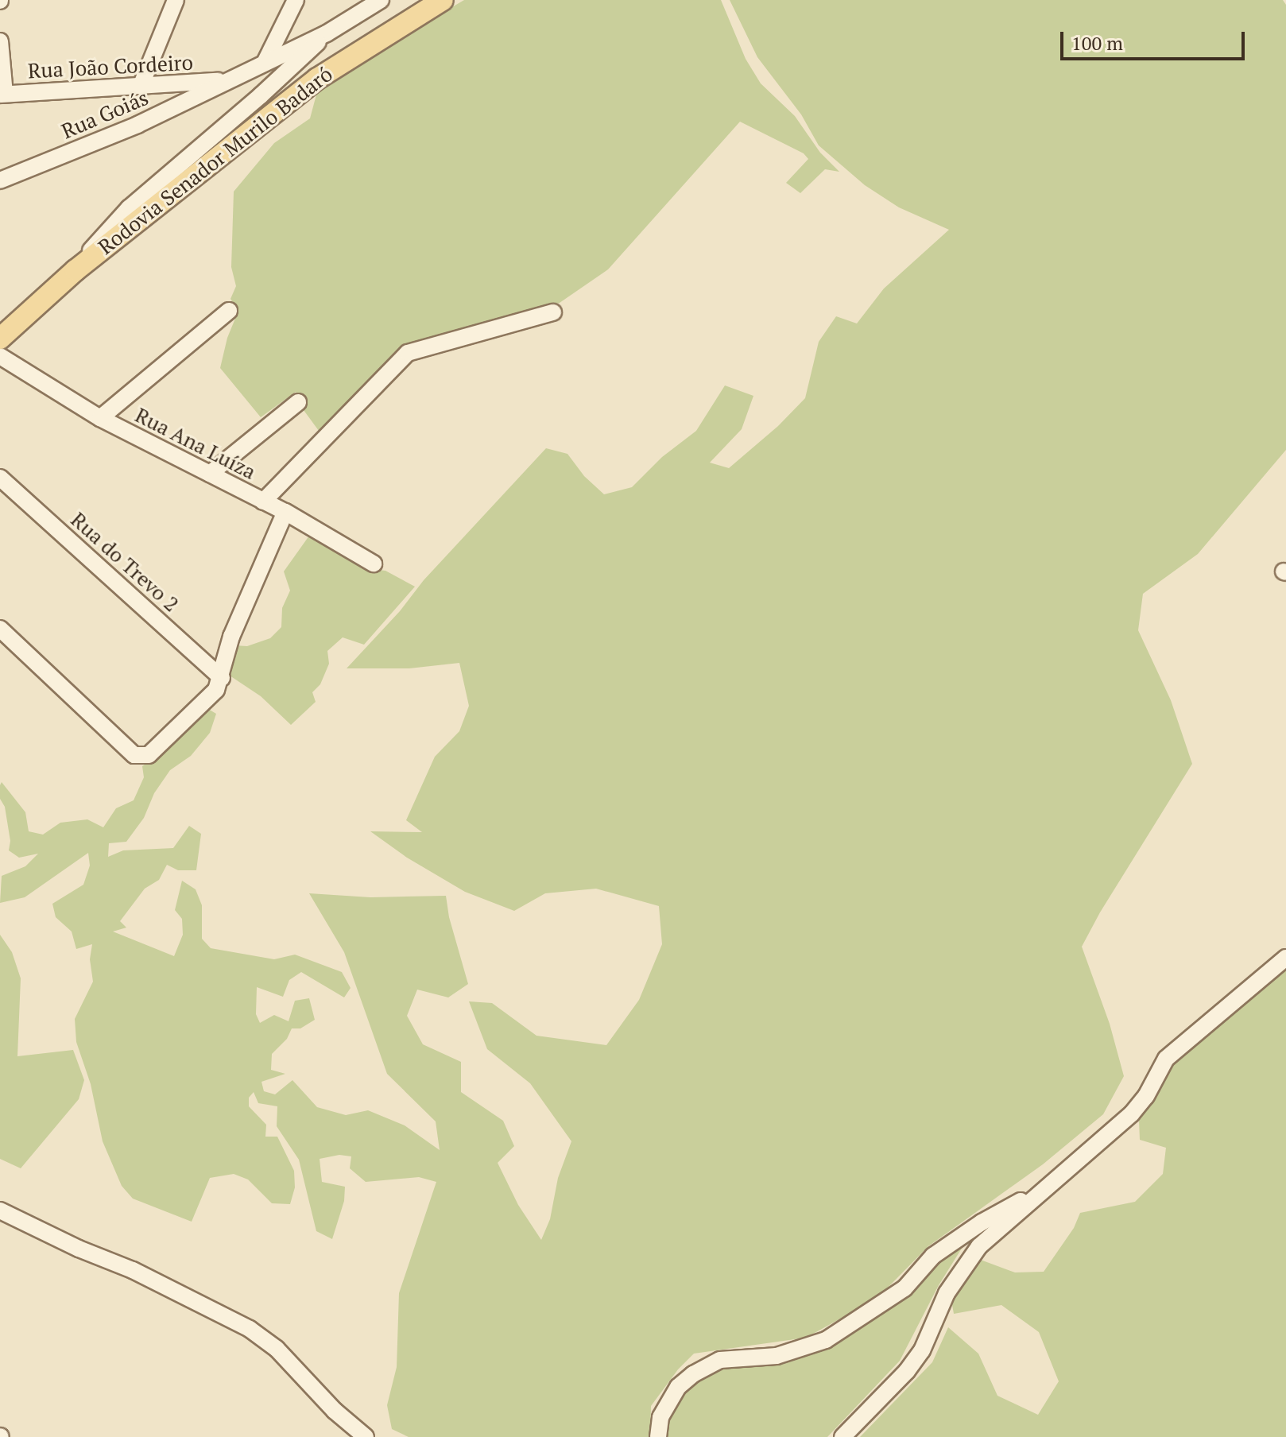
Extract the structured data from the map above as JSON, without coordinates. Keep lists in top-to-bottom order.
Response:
{
  "streets": {
    "main road": ["Rodovia Senador Murilo Badaró"],
    "street": [
      "Rua João Cordeiro",
      "Rua Goiás",
      "Rua Ana Luíza",
      "Rua do Trevo 2"
    ]
  },
  "crossings": [
    ["Rua João Cordeiro", "Rua Goiás"]
  ],
  "scale_bar": "100 m"
}
